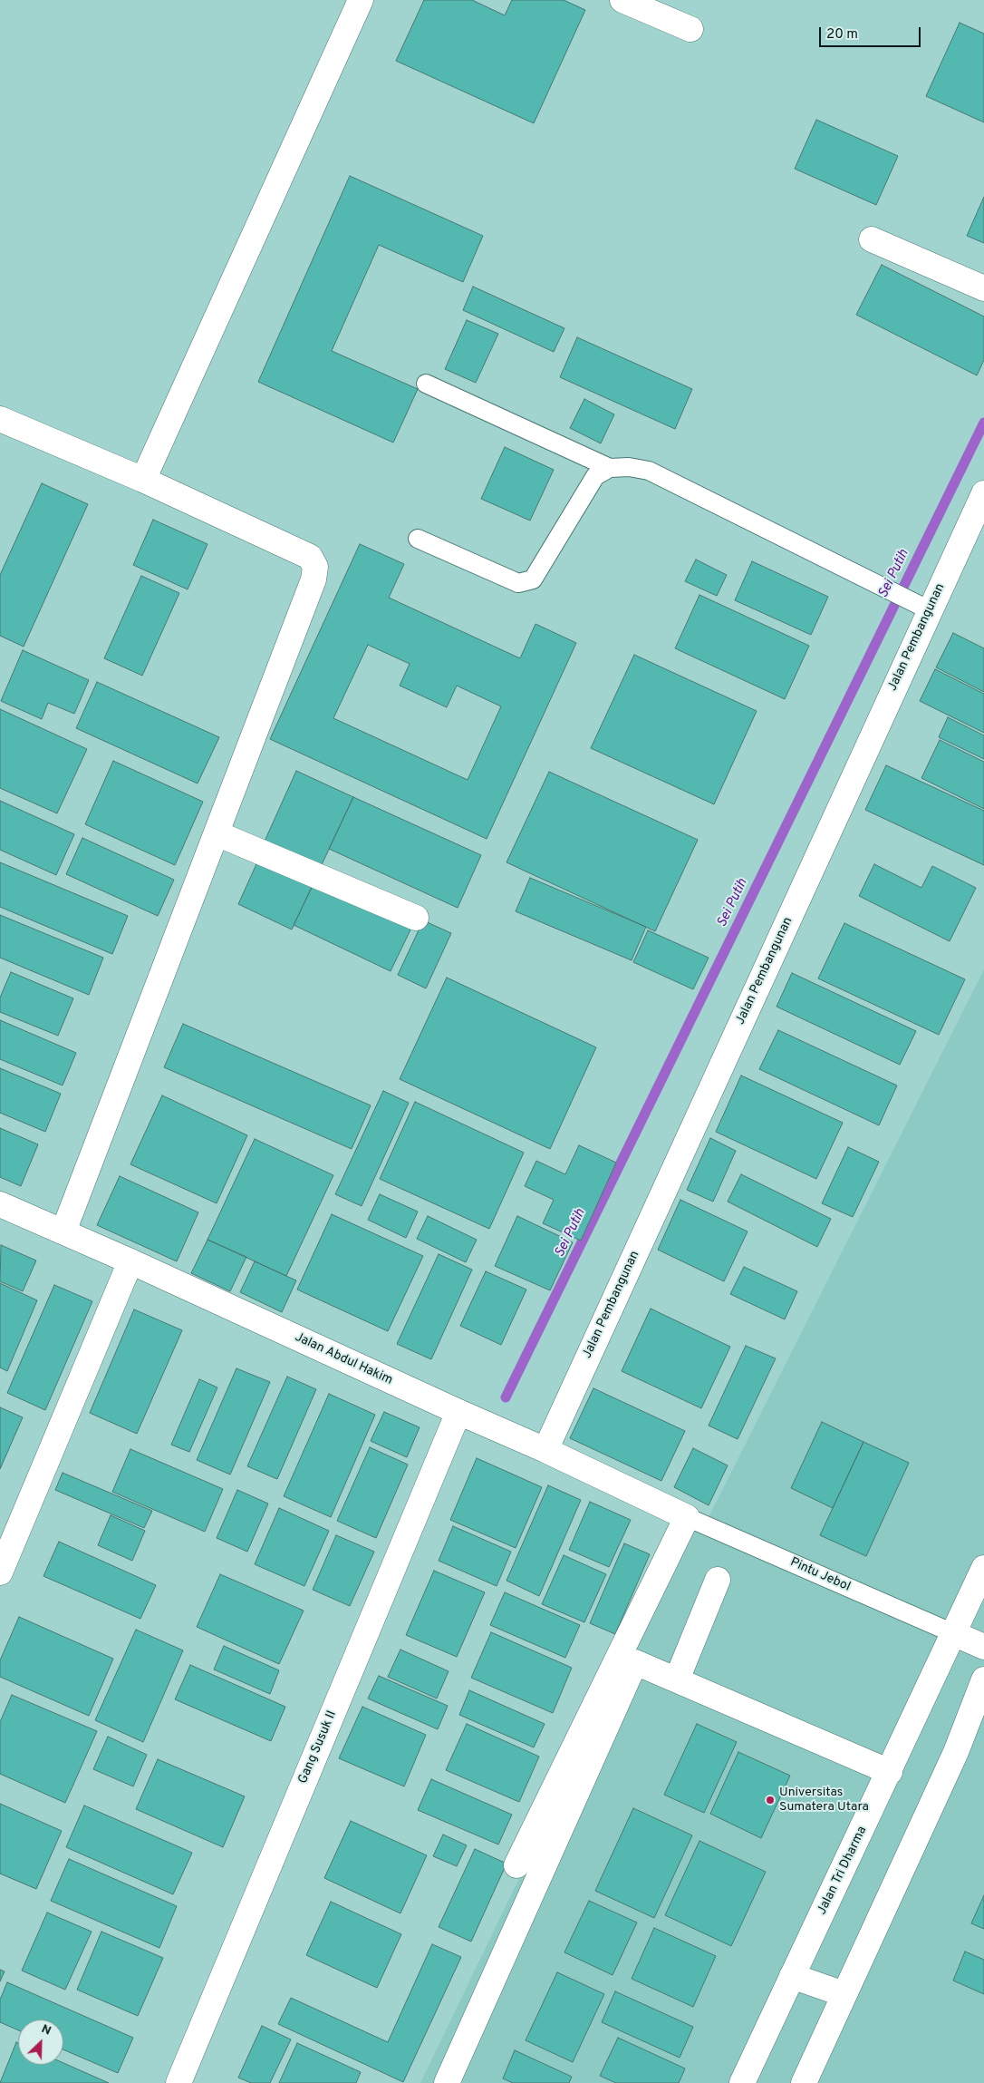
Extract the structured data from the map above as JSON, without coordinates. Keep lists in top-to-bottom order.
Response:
{
  "streets": {
    "street": [
      "Jalan Pembangunan",
      "Jalan Abdul Hakim",
      "Gang Susuk II",
      "Jalan Tri Dharma"
    ],
    "lane": ["Pintu Jebol"]
  },
  "crossings": [
    ["Jalan Pembangunan", "Jalan Abdul Hakim"],
    ["Jalan Abdul Hakim", "Pintu Jebol"],
    ["Jalan Abdul Hakim", "Gang Susuk II"],
    ["Pintu Jebol", "Jalan Tri Dharma"]
  ],
  "water": ["Sei Putih"],
  "places": ["Universitas Sumatera Utara"],
  "scale_bar": "20 m",
  "north": "top right"
}
